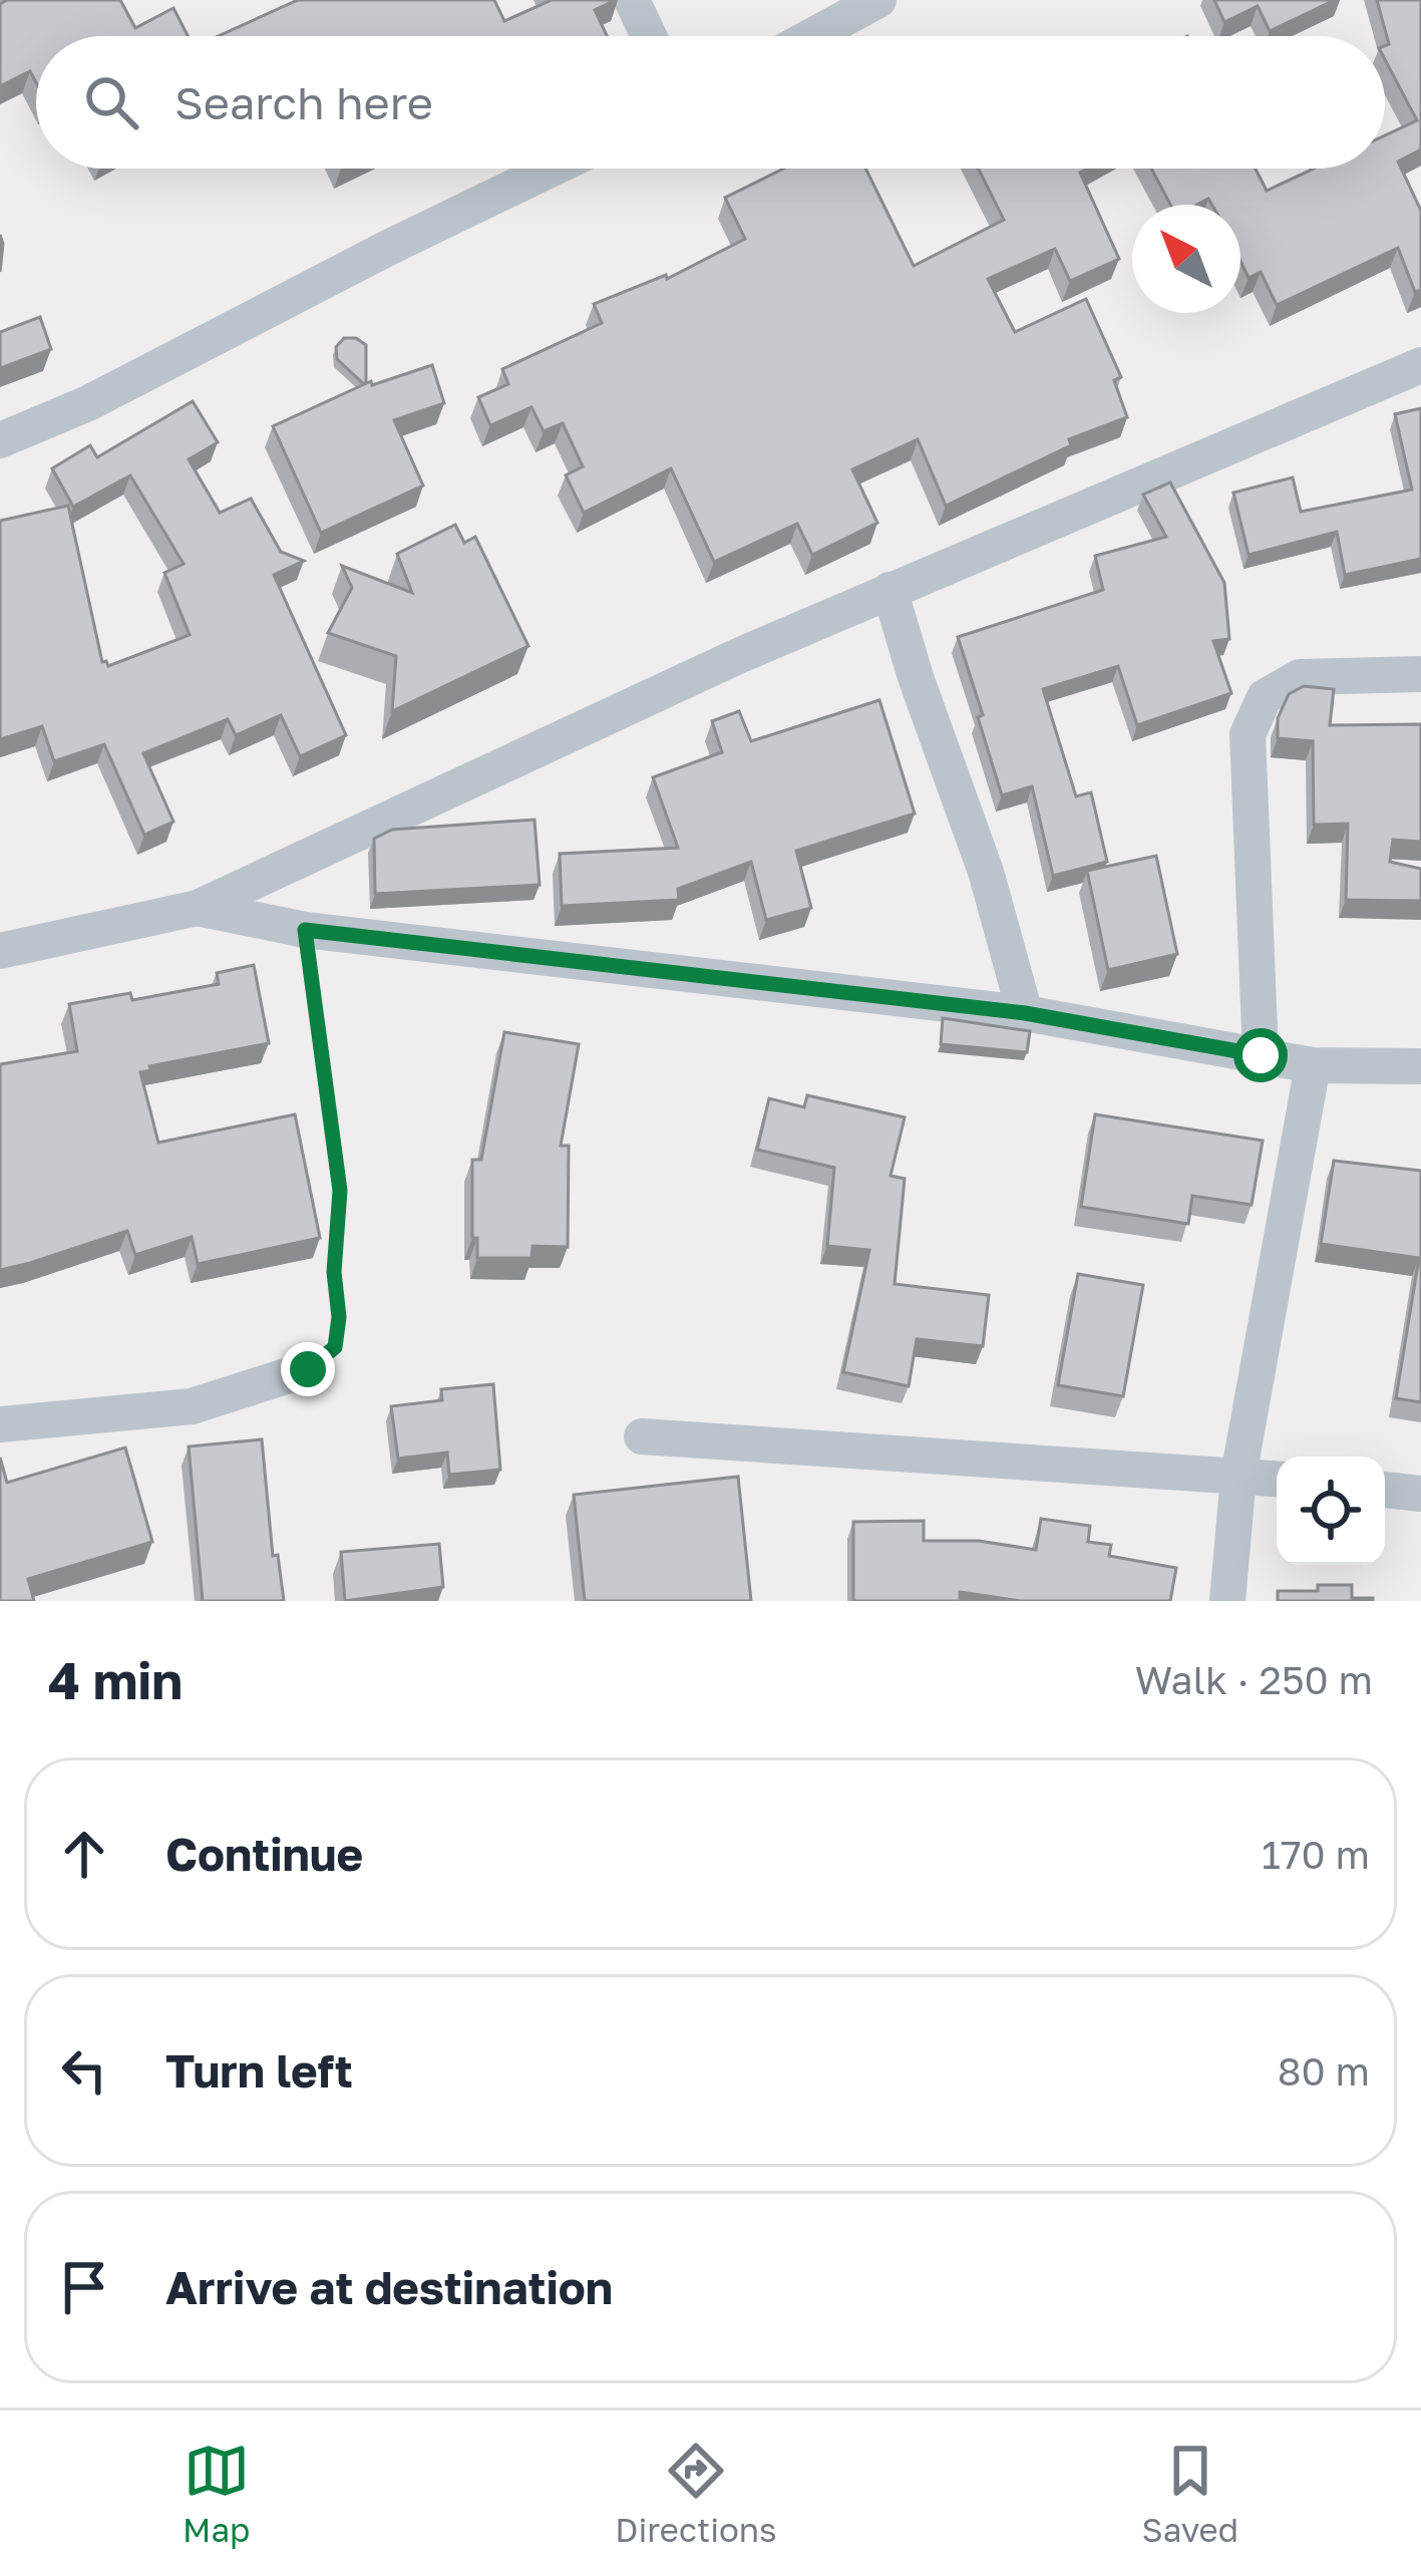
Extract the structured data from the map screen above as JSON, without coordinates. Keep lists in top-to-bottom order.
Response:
{
  "north": "top left",
  "page": {
    "search": "Search here",
    "heading": ["4 min", "Walk · 250 m"],
    "list": [
      ["Continue", "170 m"],
      ["Turn left", "80 m"],
      "Arrive at destination"
    ],
    "nav": ["Map", "Directions", "Saved"]
  }
}
